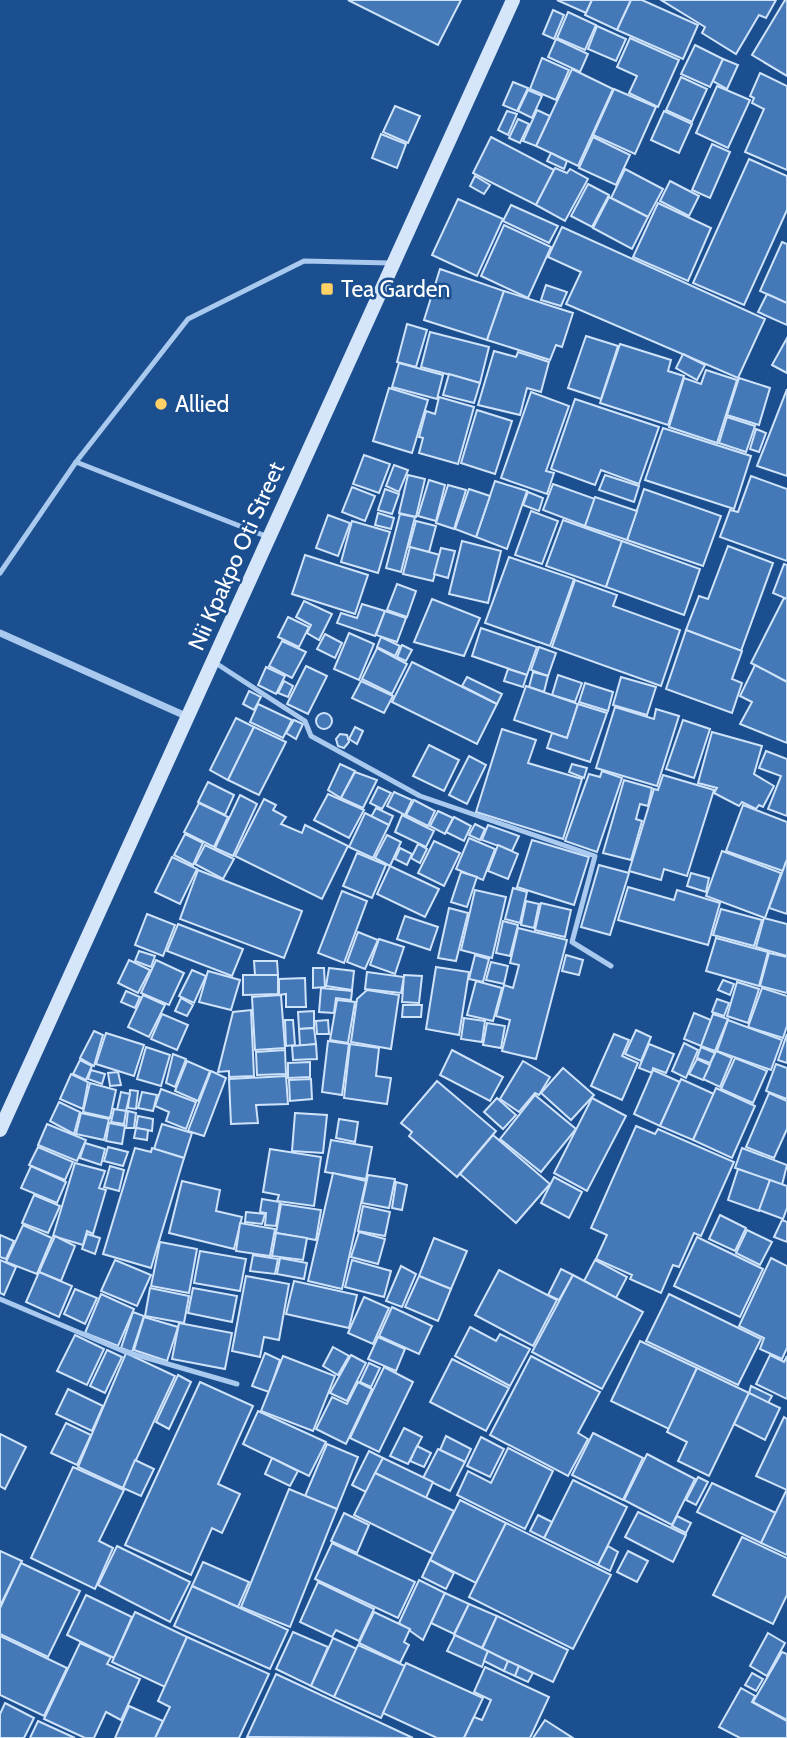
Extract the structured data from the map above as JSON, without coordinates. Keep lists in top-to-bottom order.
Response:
{
  "streets": {
    "street": ["Nii Kpakpo Oti Street"]
  },
  "places": {
    "transit": ["Tea Garden"],
    "other": ["Allied"]
  }
}
